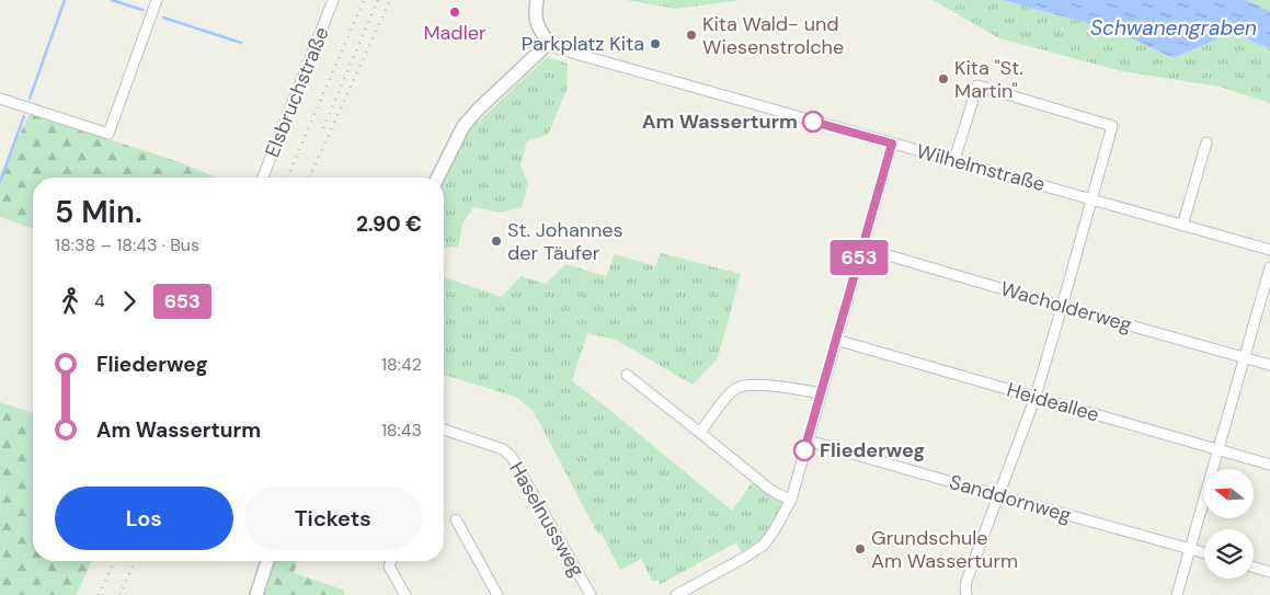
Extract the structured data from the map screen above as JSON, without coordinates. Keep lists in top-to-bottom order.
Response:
{
  "streets": {
    "street": [
      "Elsbruchstraße",
      "Wilhelmstraße",
      "Wacholderweg",
      "Heideallee",
      "Sanddornweg",
      "Haselnussweg"
    ]
  },
  "water": ["Schwanengraben"],
  "places": [
    "Madler",
    "Kita Wald- und Wiesenstrolche",
    "Parkplatz Kita",
    "Kita \"St. Martin\"",
    "Am Wasserturm",
    "St. Johannes der Täufer",
    "Fliederweg",
    "Grundschule Am Wasserturm"
  ],
  "lines": ["bus line 653"],
  "north": "left",
  "page": {
    "on_map": "653",
    "heading": ["5 Min.", "18:38 – 18:43 · Bus", "2.90 €"],
    "legs": ["4", "653"],
    "list": [
      {
        "name": "Fliederweg",
        "value": "18:42"
      },
      {
        "name": "Am Wasserturm",
        "value": "18:43"
      }
    ],
    "buttons": ["Los", "Tickets"]
  }
}
